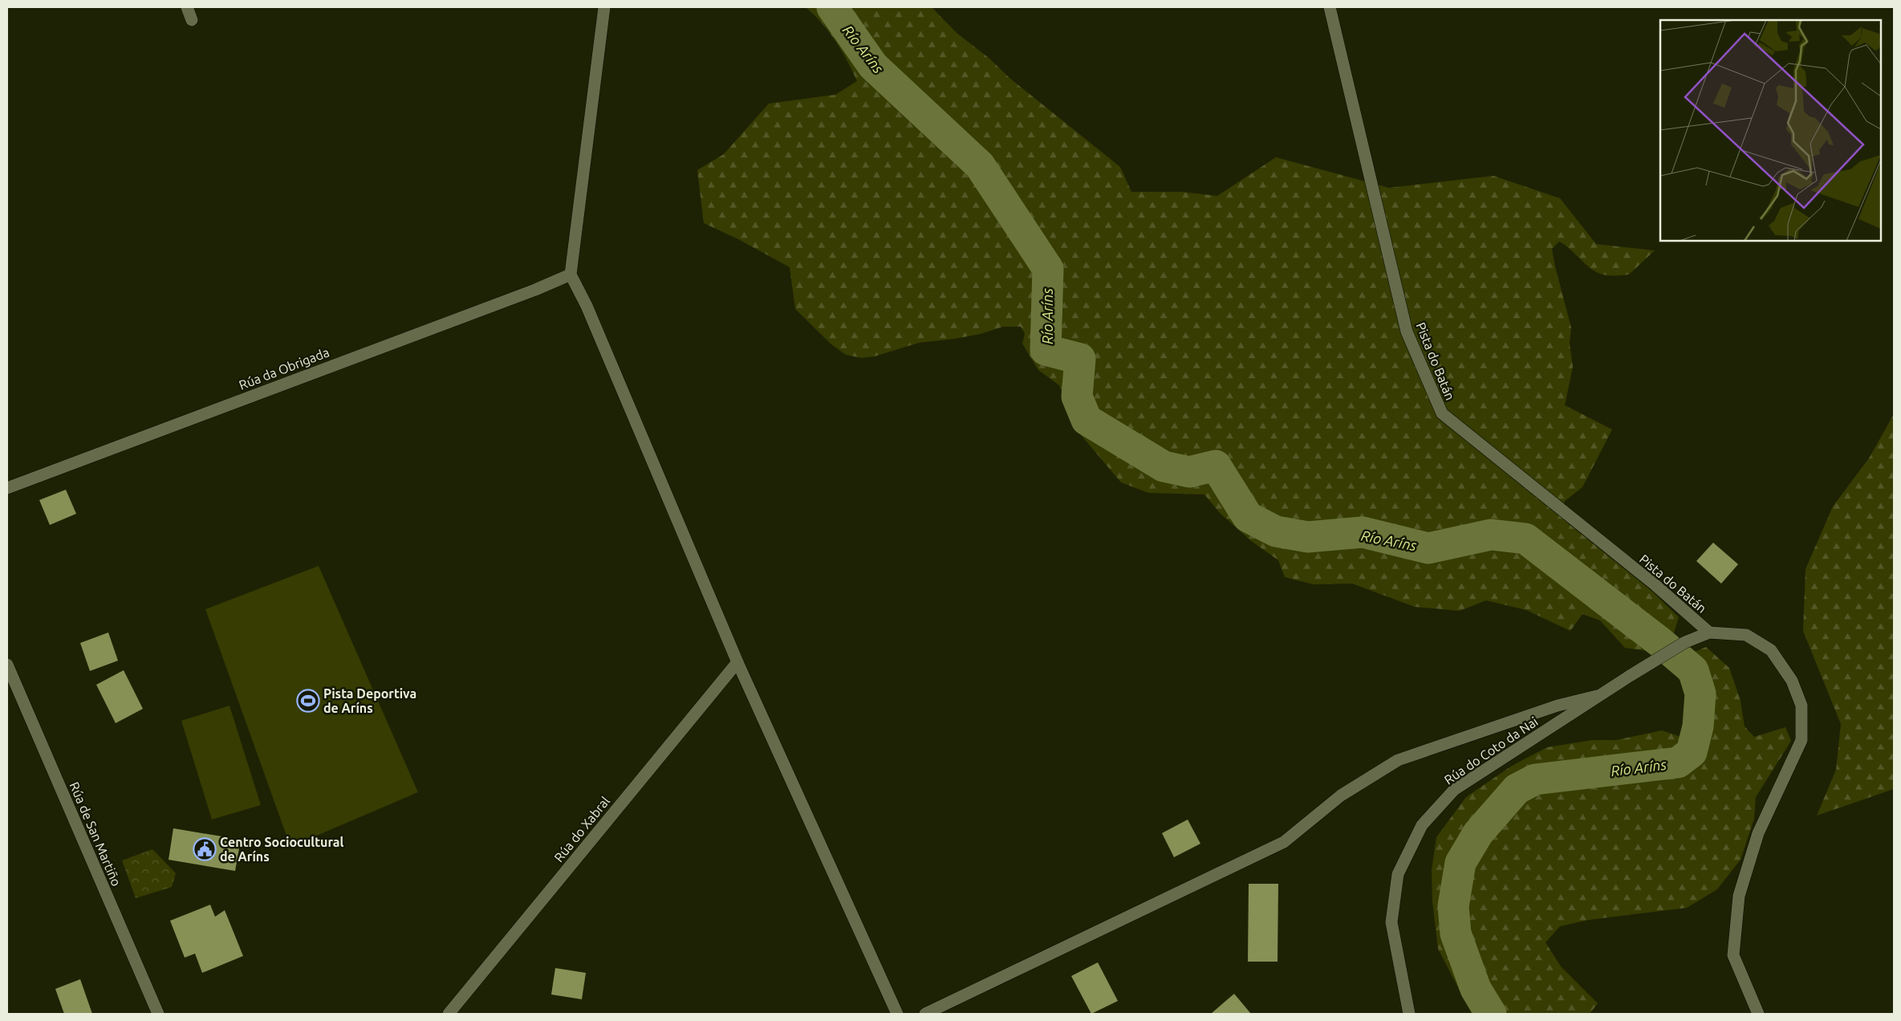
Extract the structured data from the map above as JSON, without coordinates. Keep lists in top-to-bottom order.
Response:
{
  "streets": {
    "street": [
      "Pista do Batán",
      "Rúa da Obrigada",
      "Rúa do Coto da Nai",
      "Rúa do Xabral",
      "Rúa de San Martiño"
    ]
  },
  "crossings": [
    ["Pista do Batán", "Rúa do Coto da Nai"]
  ],
  "water": ["Río Aríns"],
  "places": {
    "sports": ["Pista Deportiva de Aríns"],
    "public building": ["Centro Sociocultural de Aríns"]
  }
}
